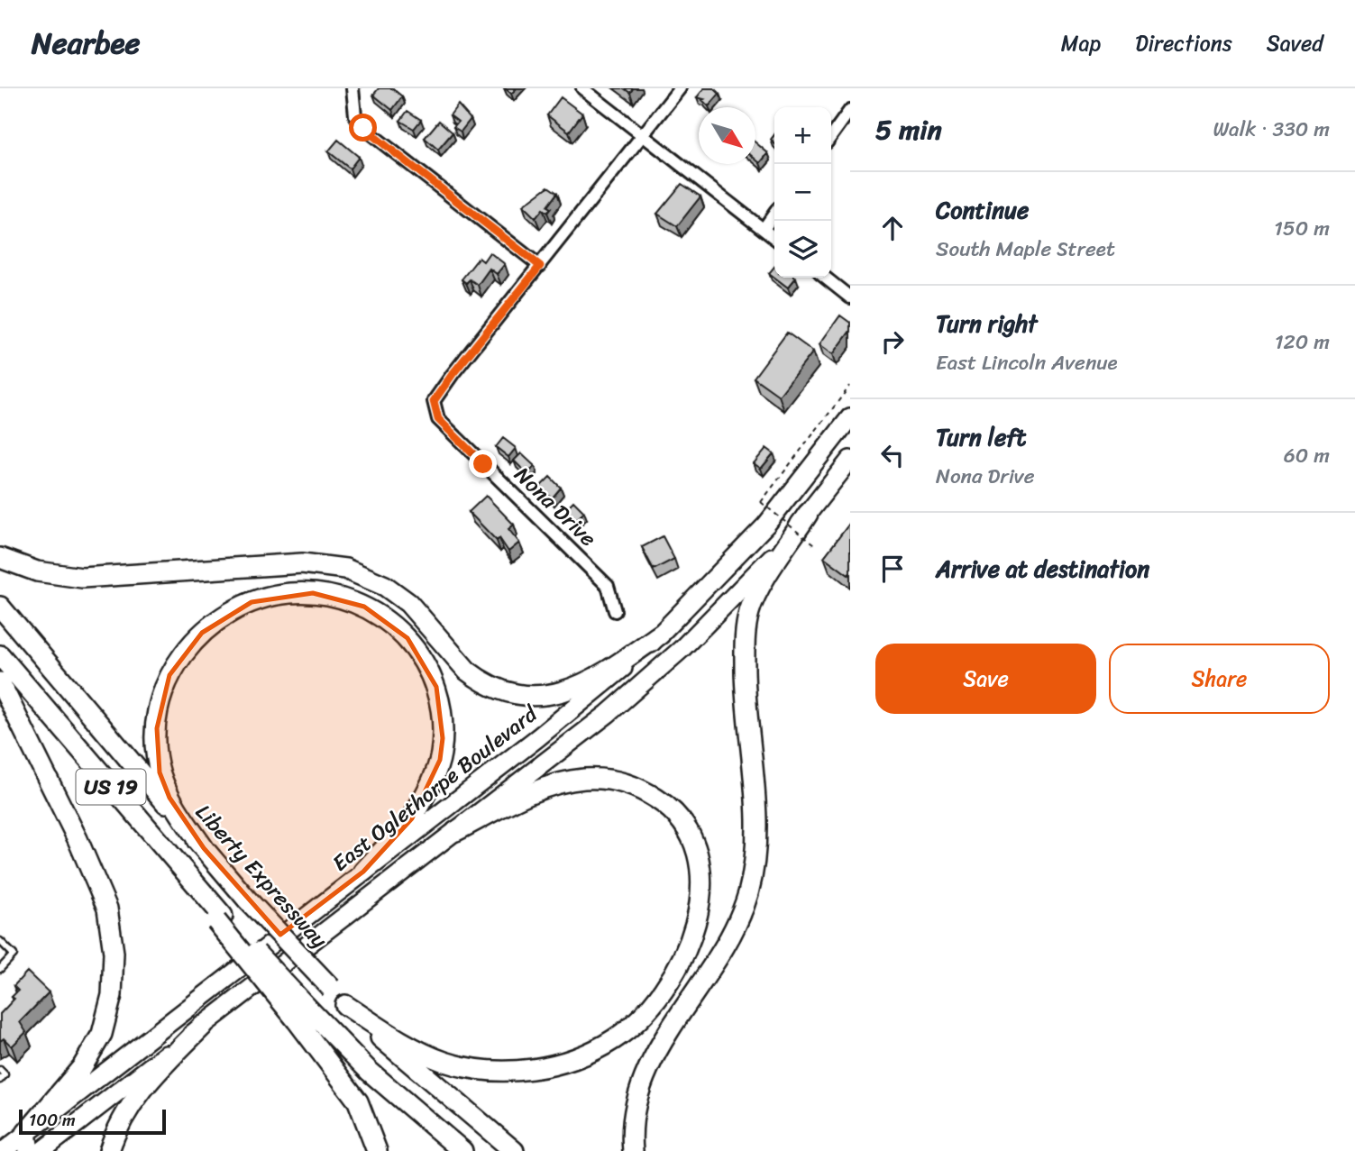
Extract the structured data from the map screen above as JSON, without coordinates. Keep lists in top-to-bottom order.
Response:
{
  "streets": {
    "highway": ["US 19", "Liberty Expressway"],
    "main road": ["East Oglethorpe Boulevard"],
    "street": ["Nona Drive"]
  },
  "scale_bar": "100 m",
  "north": "bottom right",
  "page": {
    "header": "Nearbee",
    "nav": ["Map", "Directions", "Saved"],
    "heading": ["5 min", "Walk · 330 m"],
    "map_buttons": ["+", "−"],
    "list": [
      ["Continue", "South Maple Street", "150 m"],
      ["Turn right", "East Lincoln Avenue", "120 m"],
      ["Turn left", "Nona Drive", "60 m"],
      "Arrive at destination"
    ],
    "buttons": ["Save", "Share"],
    "scale": "100 m"
  }
}
